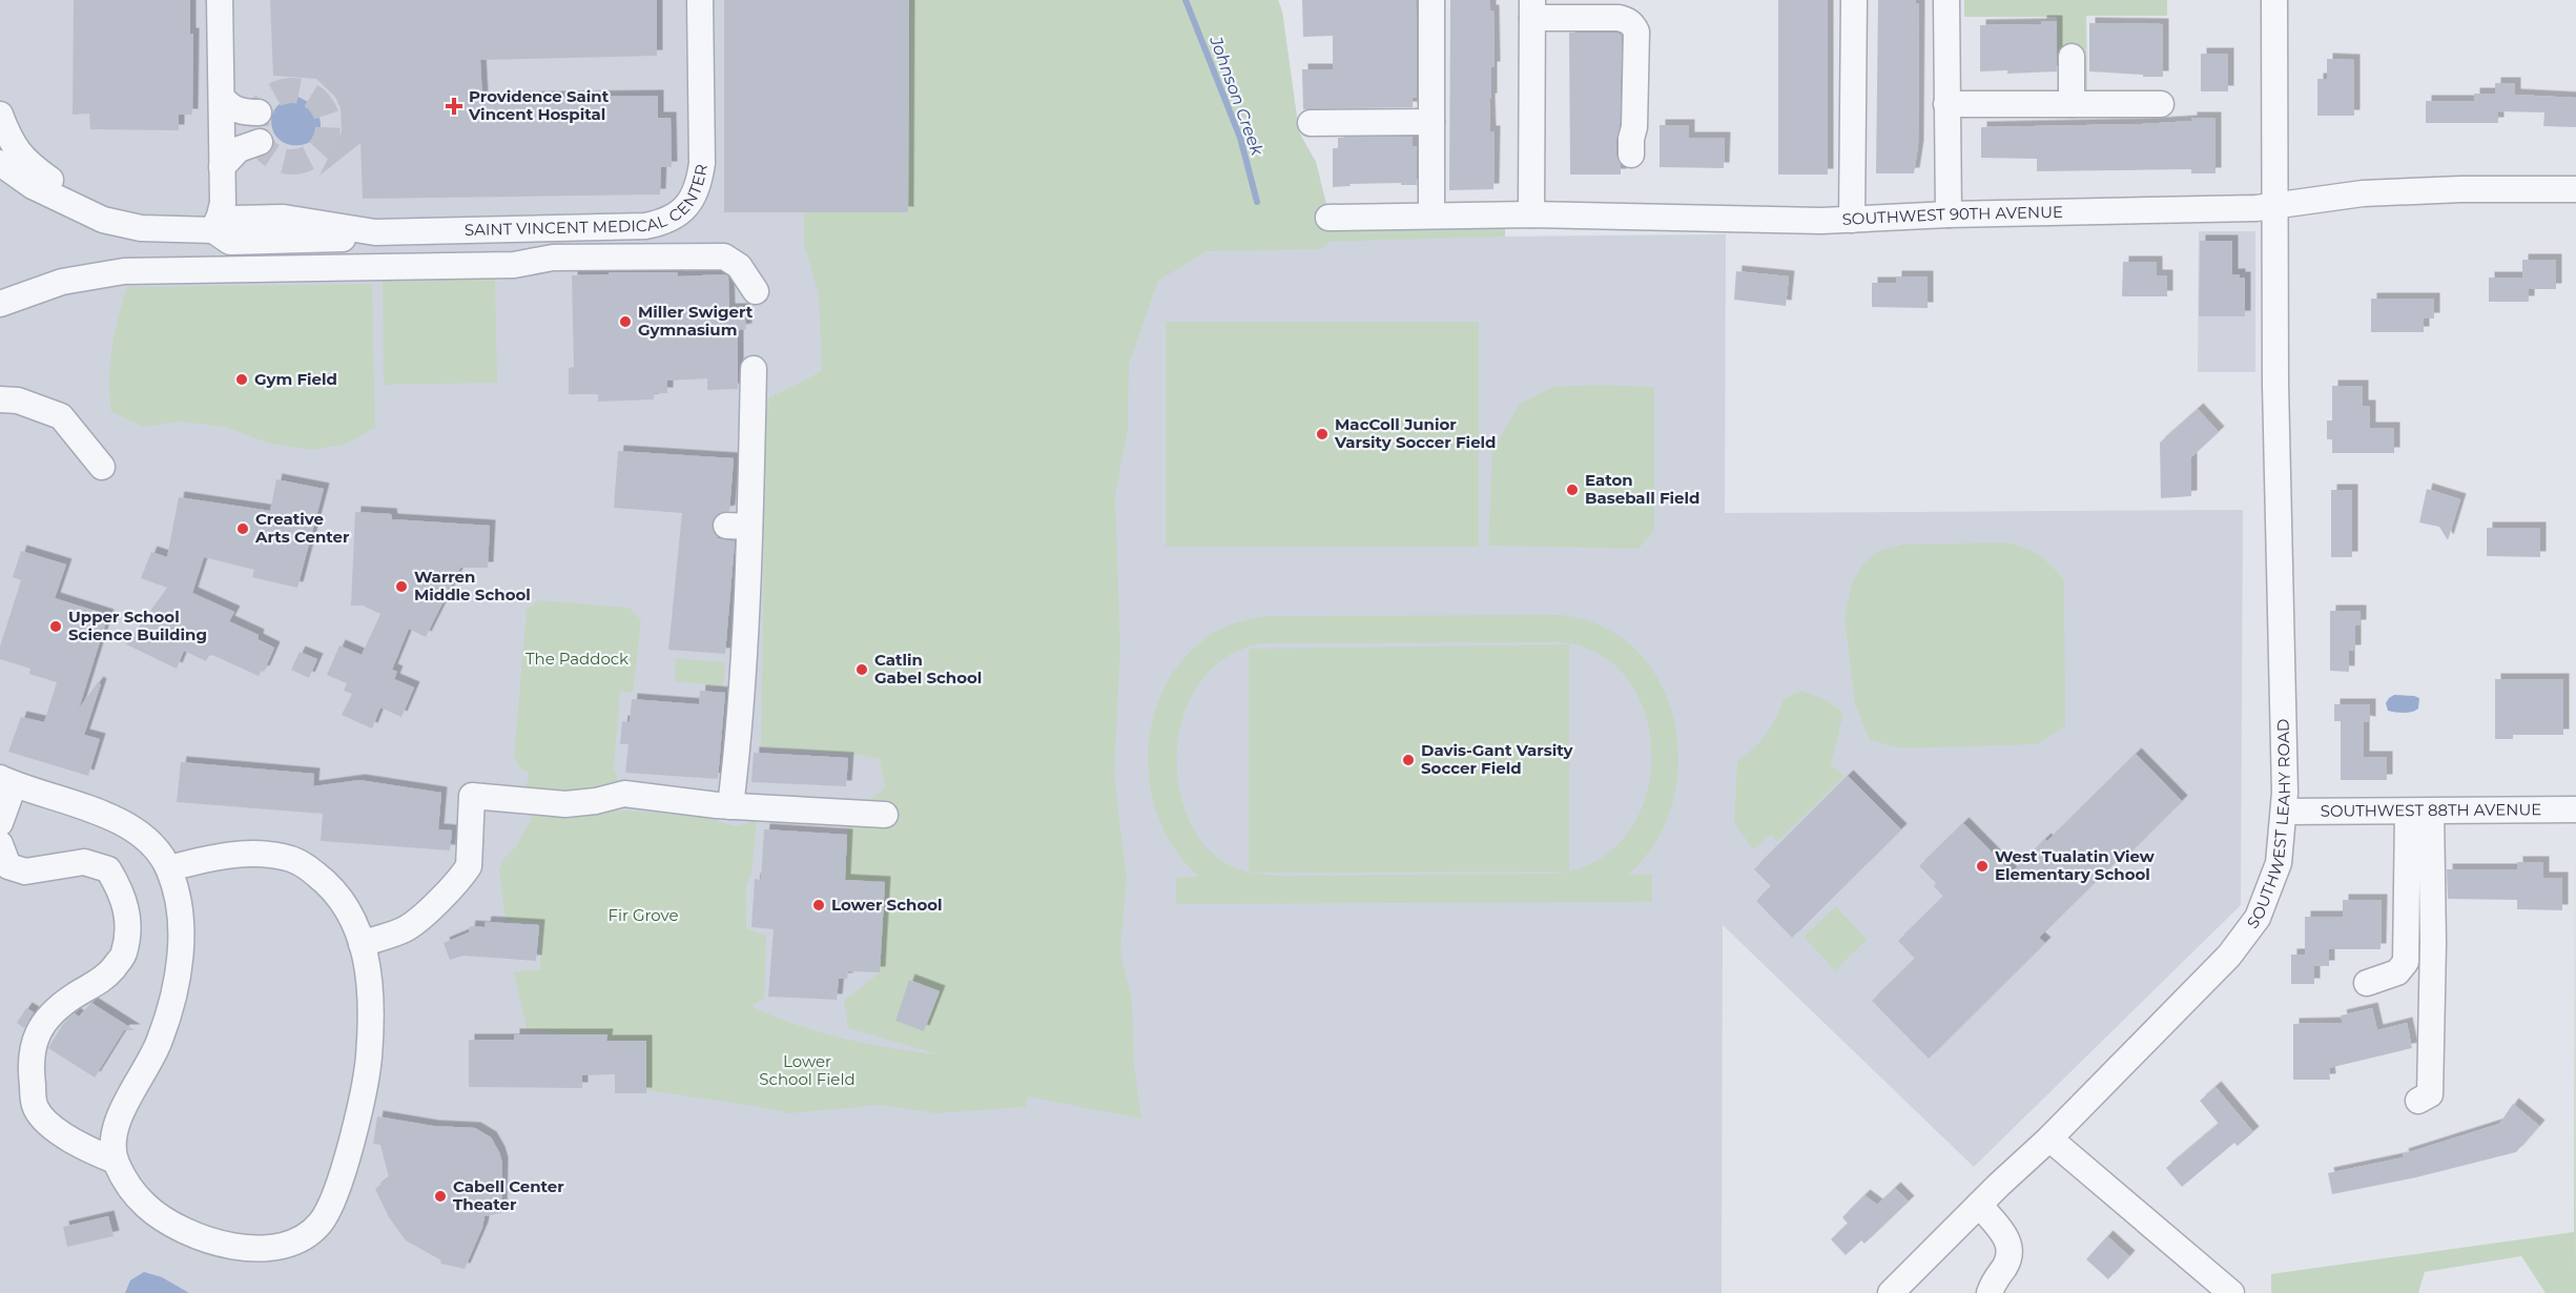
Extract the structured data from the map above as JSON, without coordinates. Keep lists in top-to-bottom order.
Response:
{
  "streets": {
    "street": [
      "SAINT VINCENT MEDICAL CENTER",
      "SOUTHWEST 90TH AVENUE",
      "SOUTHWEST 88TH AVENUE",
      "SOUTHWEST LEAHY ROAD"
    ]
  },
  "crossings": [
    ["SOUTHWEST 90TH AVENUE", "SOUTHWEST LEAHY ROAD"],
    ["SOUTHWEST 88TH AVENUE", "SOUTHWEST LEAHY ROAD"]
  ],
  "water": ["Johnson Creek"],
  "parks": ["The Paddock", "Fir Grove", "Lower School Field"],
  "places": {
    "health": ["Providence Saint Vincent Hospital"],
    "other": [
      "Miller Swigert Gymnasium",
      "Gym Field",
      "MacColl Junior Varsity Soccer Field",
      "Eaton Baseball Field",
      "Creative Arts Center",
      "Warren Middle School",
      "Upper School Science Building",
      "Catlin Gabel School",
      "Davis-Gant Varsity Soccer Field",
      "West Tualatin View Elementary School",
      "Lower School",
      "Cabell Center Theater"
    ]
  }
}
